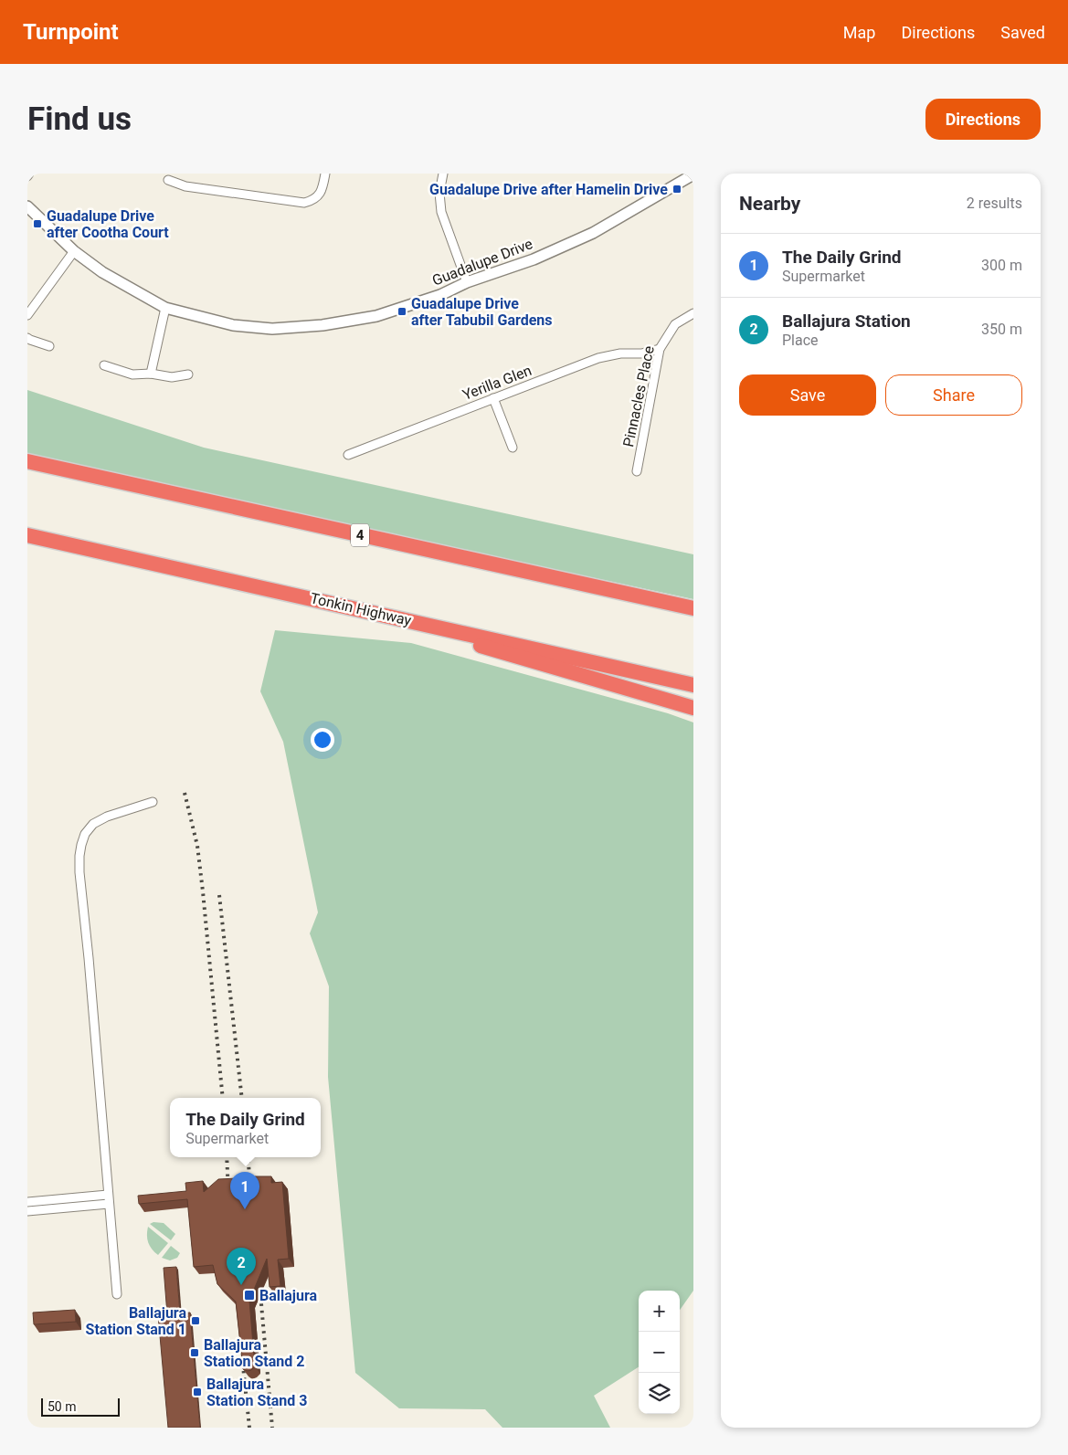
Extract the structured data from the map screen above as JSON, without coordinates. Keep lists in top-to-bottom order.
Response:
{
  "streets": {
    "highway": ["4", "Tonkin Highway"],
    "street": ["Guadalupe Drive", "Yerilla Glen", "Pinnacles Place"]
  },
  "crossings": [
    ["Yerilla Glen", "Pinnacles Place"]
  ],
  "places": {
    "transit": [
      "Guadalupe Drive after Hamelin Drive",
      "Guadalupe Drive after Cootha Court",
      "Guadalupe Drive after Tabubil Gardens",
      "Ballajura",
      "Ballajura Station Stand 1",
      "Ballajura Station Stand 2",
      "Ballajura Station Stand 3"
    ]
  },
  "scale_bar": "50 m",
  "page": {
    "header": "Turnpoint",
    "nav": ["Map", "Directions", "Saved"],
    "buttons": [
      "Directions",
      ["Save", "Share"]
    ],
    "title": "Find us",
    "heading": ["Nearby", "2 results"],
    "list": [
      {
        "mark": "1",
        "name": "The Daily Grind",
        "note": "Supermarket",
        "value": "300 m"
      },
      {
        "mark": "2",
        "name": "Ballajura Station",
        "note": "Place",
        "value": "350 m"
      }
    ],
    "popup": ["The Daily Grind", "Supermarket"],
    "pins": ["1", "2"],
    "map_buttons": ["+", "−"],
    "scale": "50 m"
  }
}
